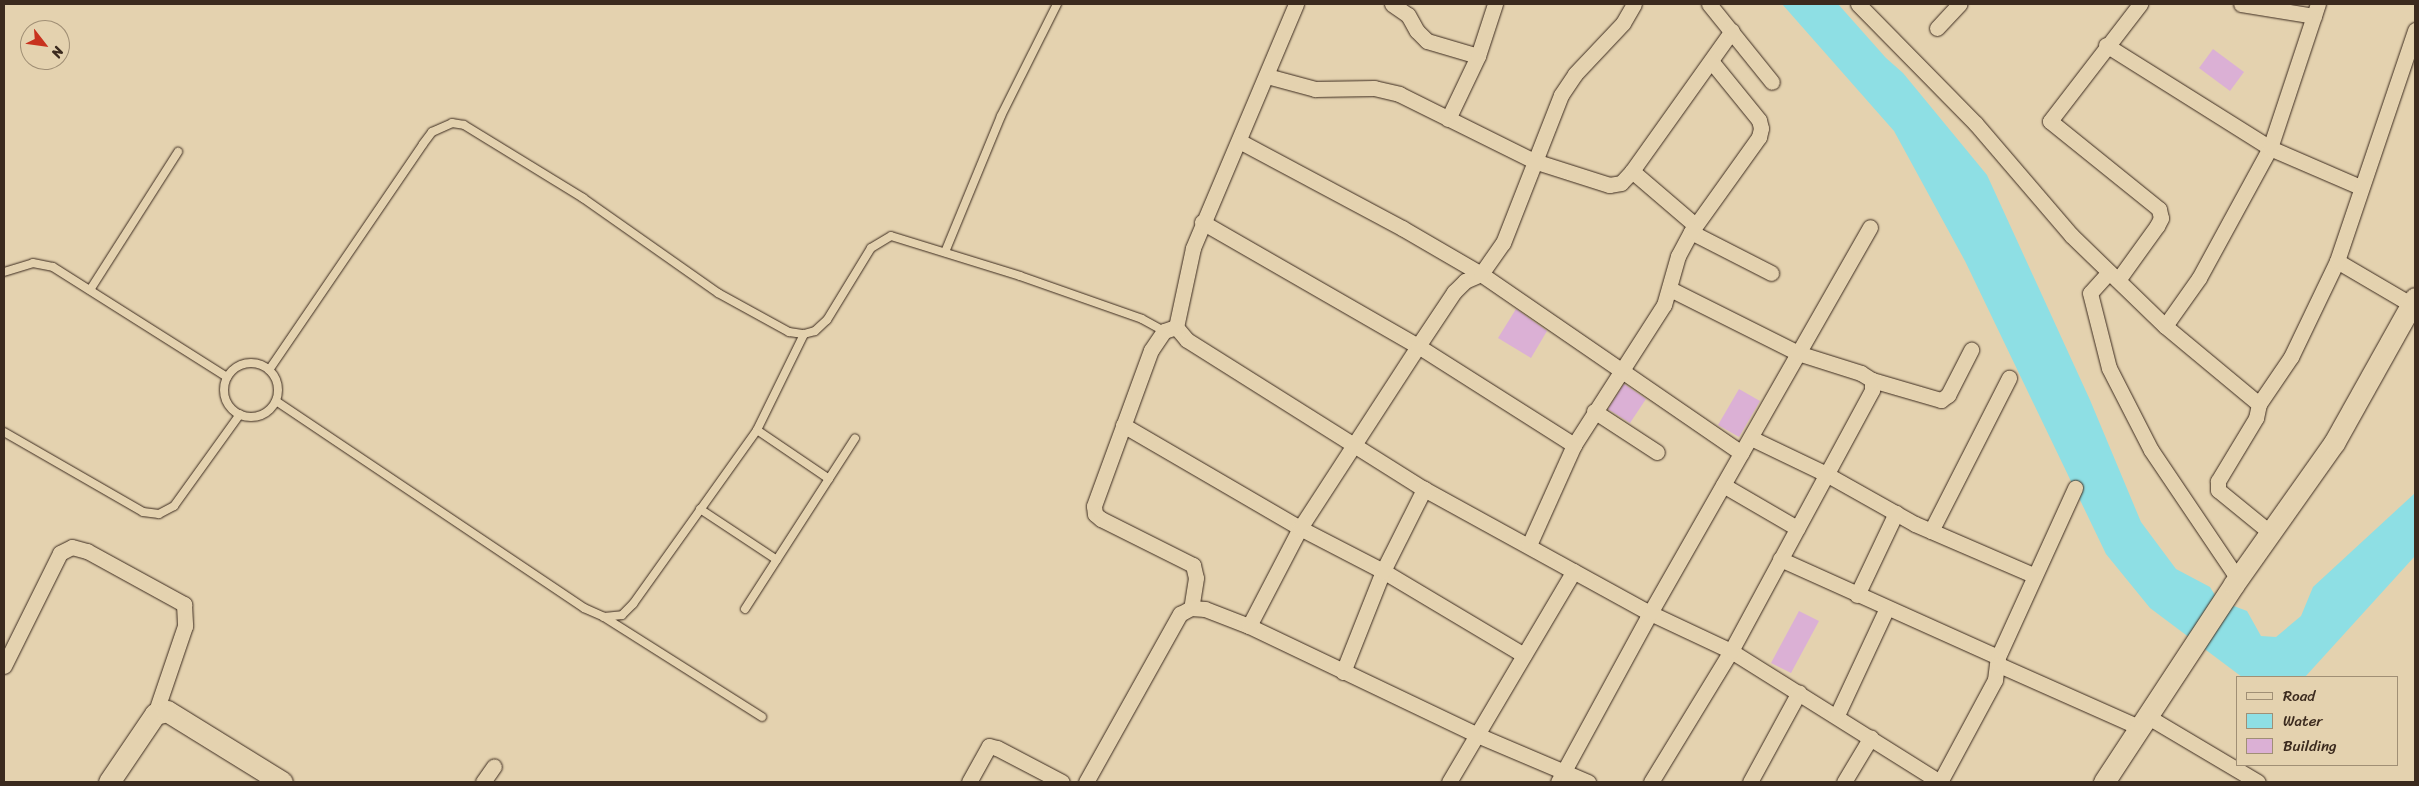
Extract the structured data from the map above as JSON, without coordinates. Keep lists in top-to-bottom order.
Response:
{
  "legend": ["Road", "Water", "Building"],
  "north": "bottom right"
}
